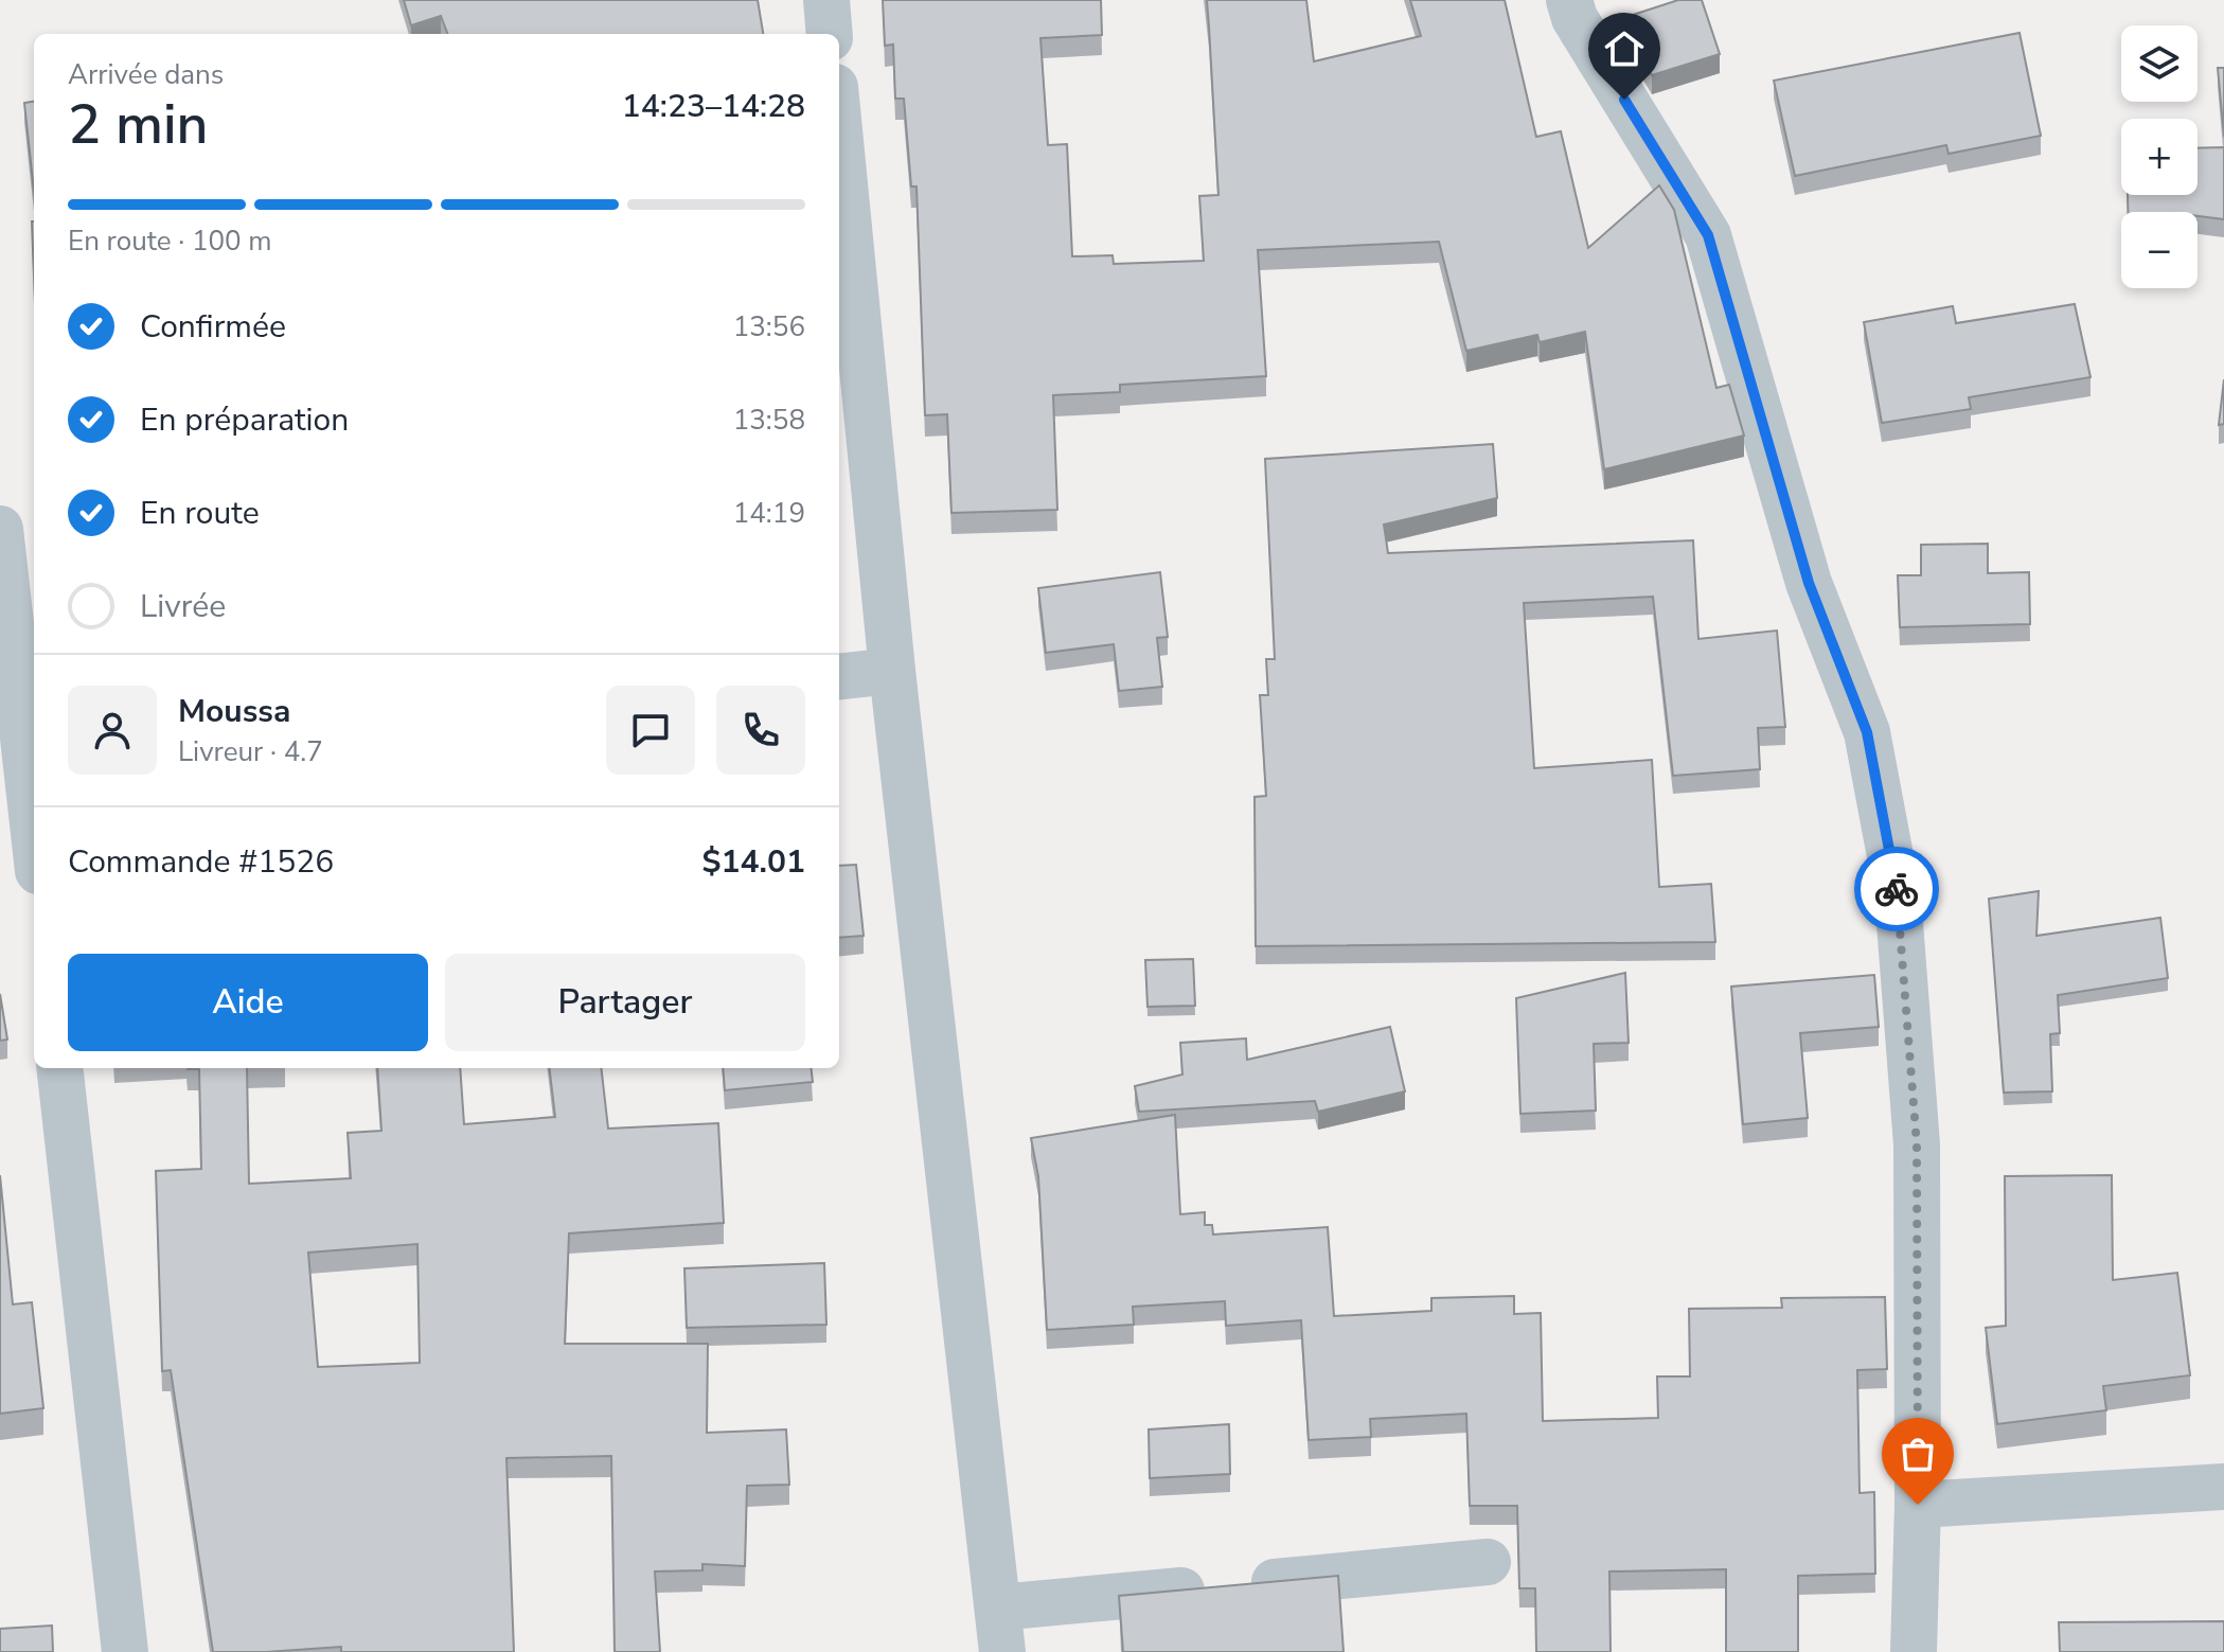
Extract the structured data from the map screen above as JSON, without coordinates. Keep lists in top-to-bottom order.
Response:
{
  "page": {
    "map_buttons": ["+", "−"],
    "heading": ["2 min", "Arrivée dans", "14:23–14:28"],
    "panel": [
      "Moussa",
      "Livreur · 4.7",
      "Commande #1526",
      "$14.01"
    ],
    "bar": "En route · 100 m",
    "list": [
      ["Confirmée", "13:56"],
      ["En préparation", "13:58"],
      ["En route", "14:19"],
      "Livrée"
    ],
    "buttons": ["Aide", "Partager"]
  }
}
